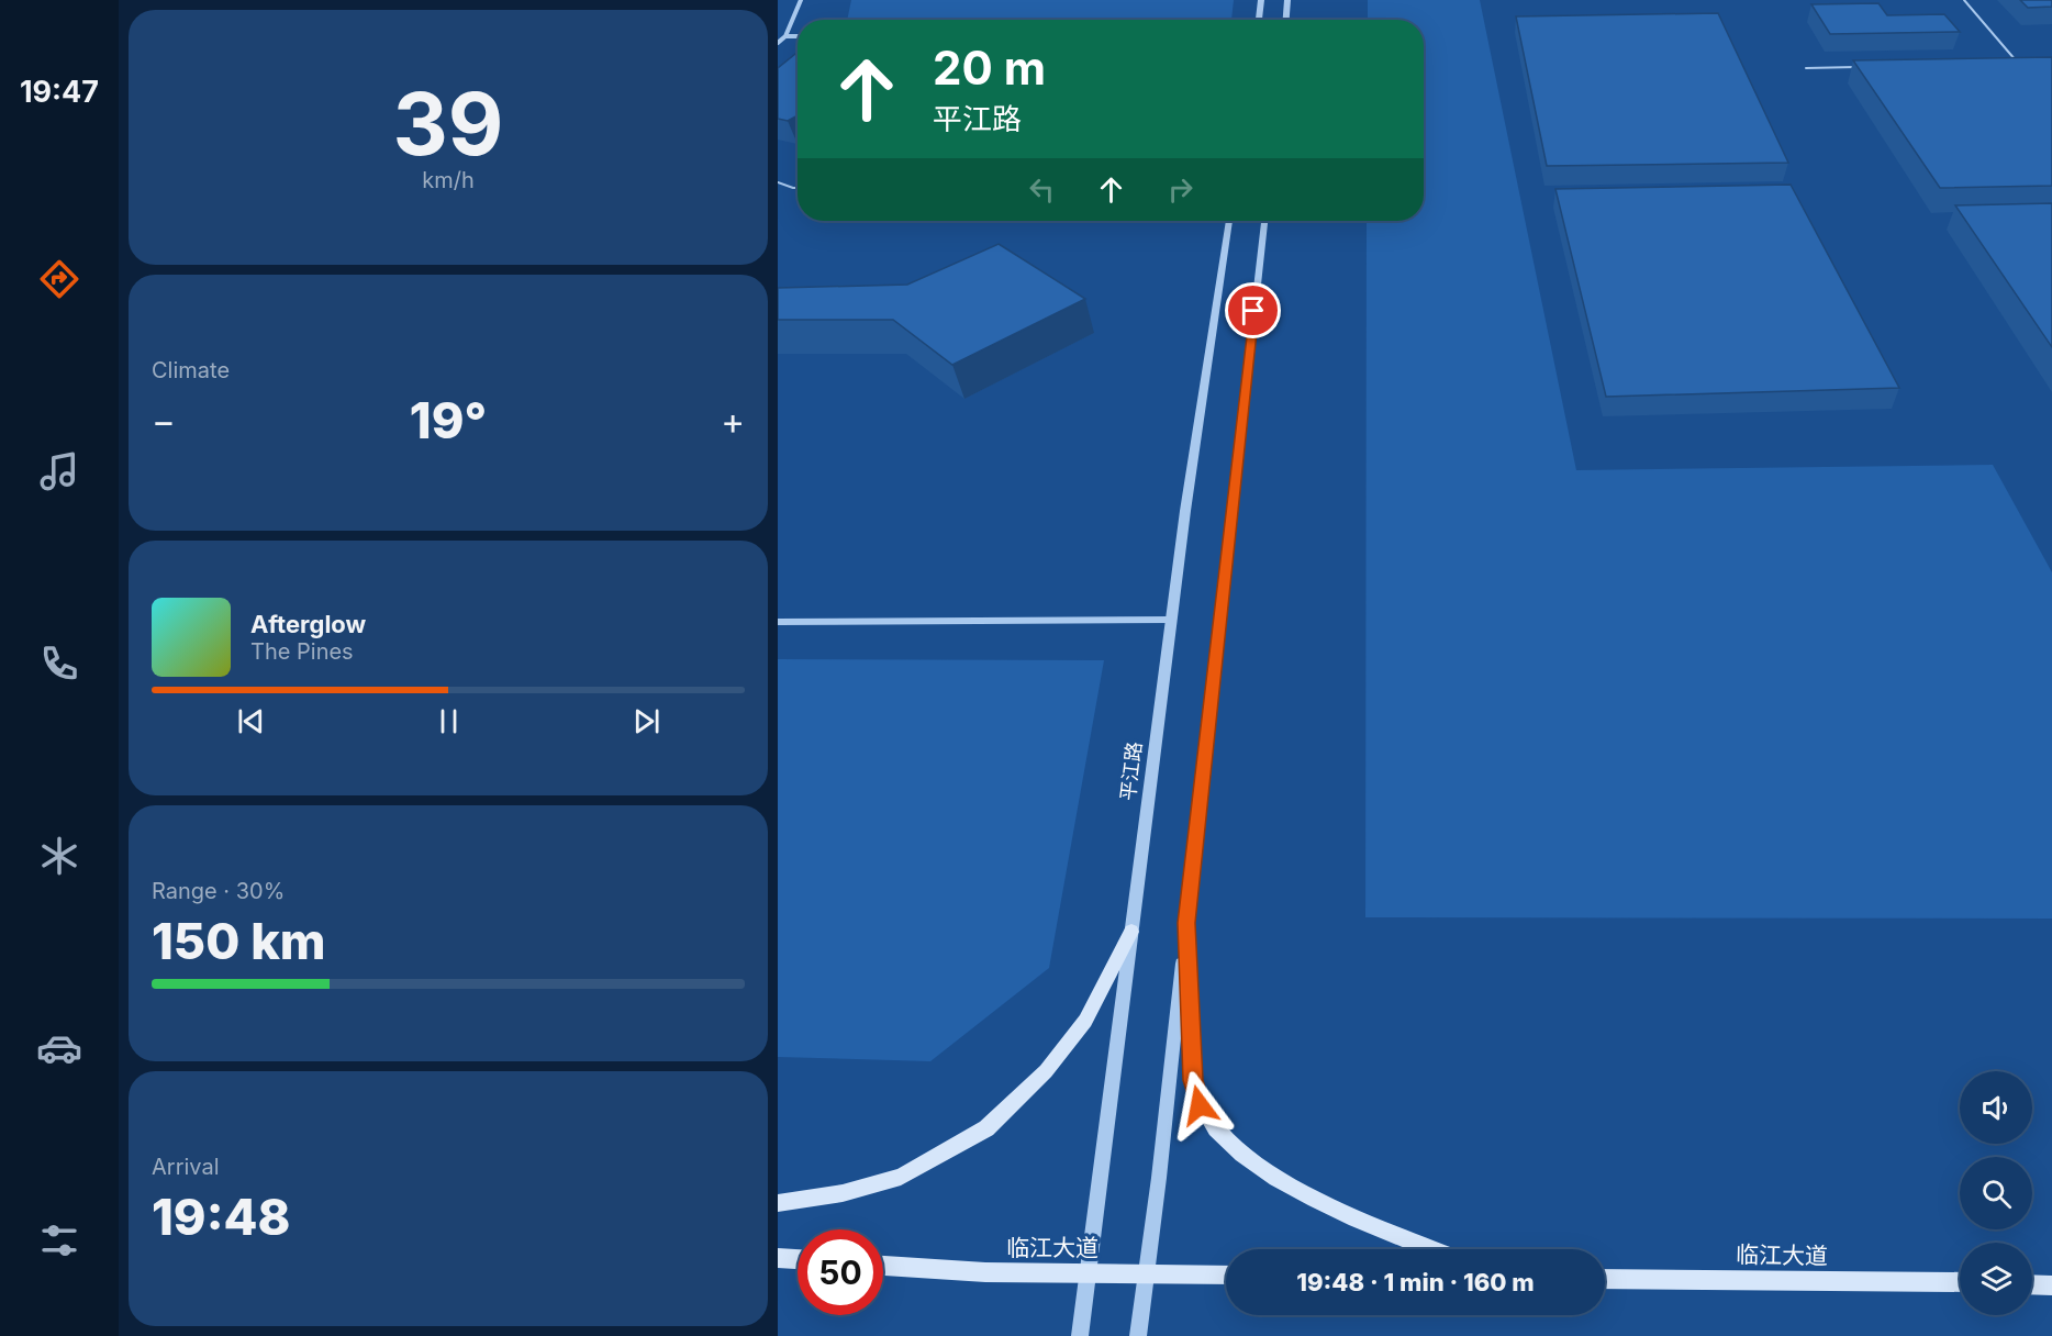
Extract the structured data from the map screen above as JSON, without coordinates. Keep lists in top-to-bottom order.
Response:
{
  "streets": {
    "main road": ["临江大道"],
    "street": ["平江路"]
  },
  "crossings": [
    ["平江路", "临江大道"]
  ],
  "page": {
    "tabs": "19:47",
    "tile": [
      ["39", "km/h"],
      "Climate",
      ["Range · 30%", "150 km"],
      ["Arrival", "19:48"]
    ],
    "turn": ["20 m", "平江路"],
    "heat": ["−", "19°", "+"],
    "song": ["Afterglow", "The Pines"],
    "limit": "50",
    "trip": "19:48 · 1 min · 160 m"
  }
}
